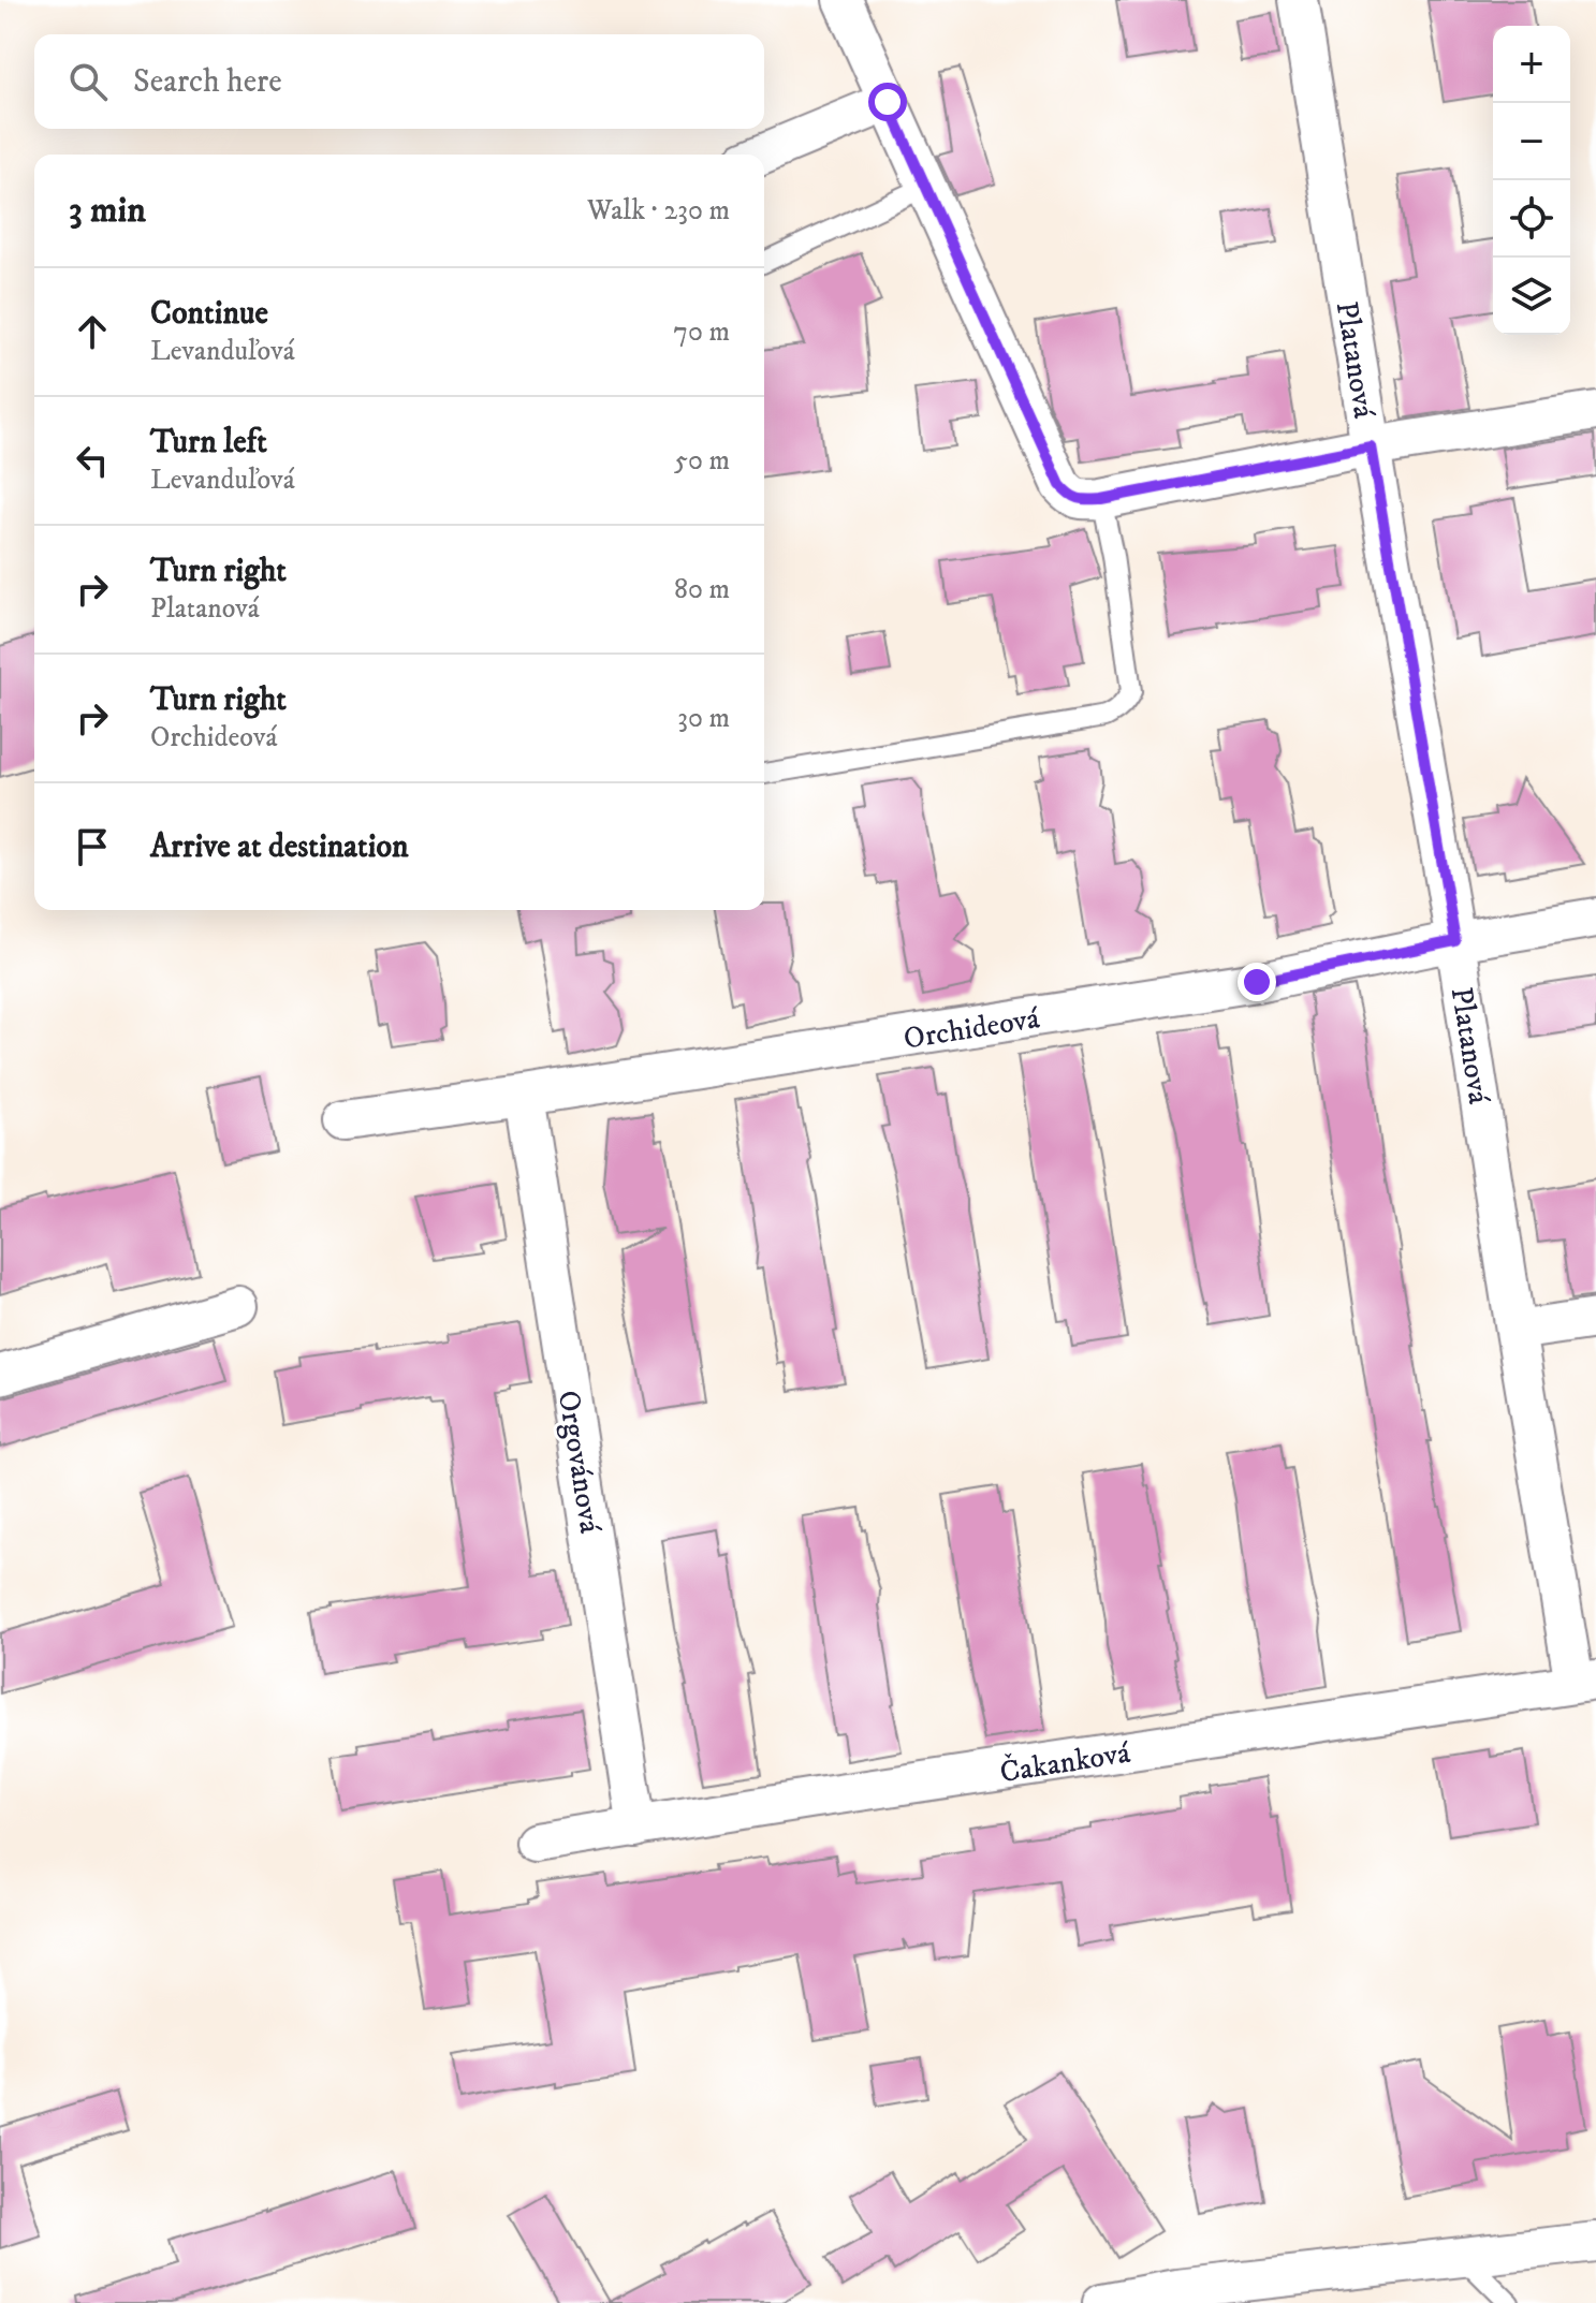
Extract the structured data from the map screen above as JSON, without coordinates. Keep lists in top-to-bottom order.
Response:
{
  "streets": {
    "street": [
      "Platanová",
      "Orchideová",
      "Orgovánová",
      "Čakanková"
    ]
  },
  "crossings": [
    ["Platanová", "Orchideová"],
    ["Platanová", "Čakanková"],
    ["Orchideová", "Orgovánová"],
    ["Orgovánová", "Čakanková"]
  ],
  "page": {
    "map_buttons": ["+", "−"],
    "search": "Search here",
    "heading": ["3 min", "Walk · 230 m"],
    "list": [
      ["Continue", "Levanduľová", "70 m"],
      ["Turn left", "Levanduľová", "50 m"],
      ["Turn right", "Platanová", "80 m"],
      ["Turn right", "Orchideová", "30 m"],
      "Arrive at destination"
    ]
  }
}
